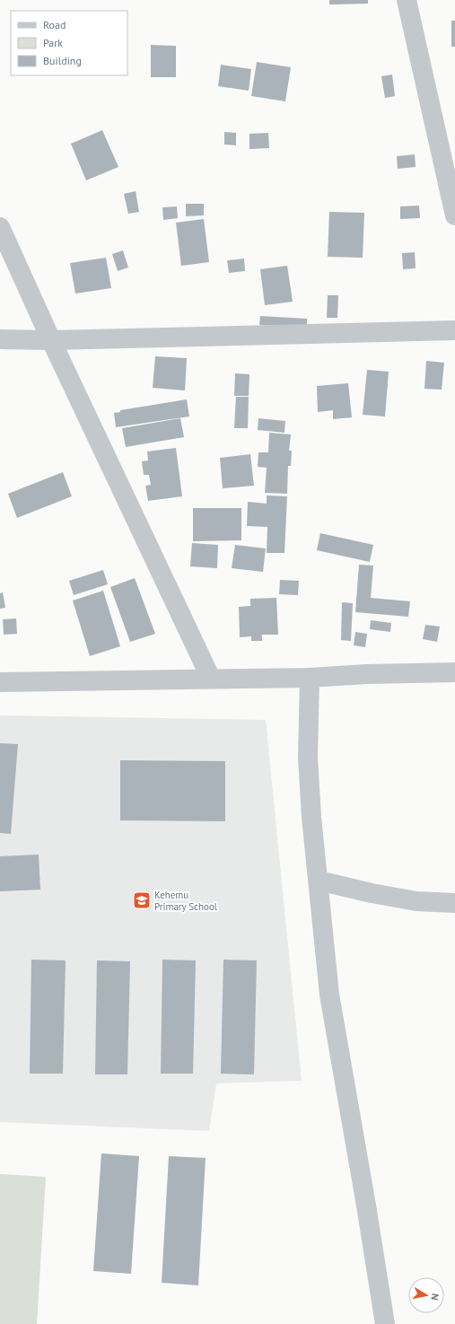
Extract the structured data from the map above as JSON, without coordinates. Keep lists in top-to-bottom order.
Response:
{
  "places": {
    "school or university": ["Kehemu Primary School"]
  },
  "legend": ["Road", "Park", "Building"],
  "north": "right"
}
